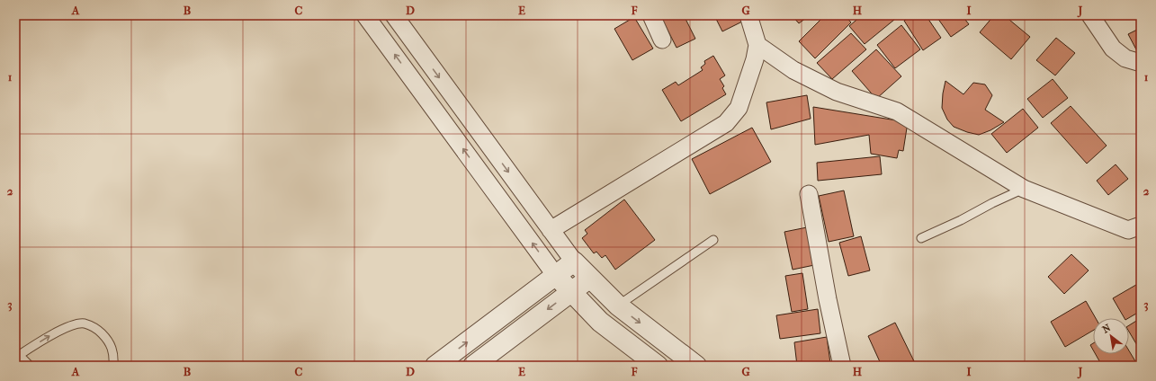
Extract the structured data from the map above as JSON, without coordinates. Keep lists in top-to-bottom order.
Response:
{
  "north": "top left",
  "grid": {
    "columns": [
      "A",
      "B",
      "C",
      "D",
      "E",
      "F",
      "G",
      "H",
      "I",
      "J"
    ],
    "rows": ["1", "2", "3"]
  }
}
